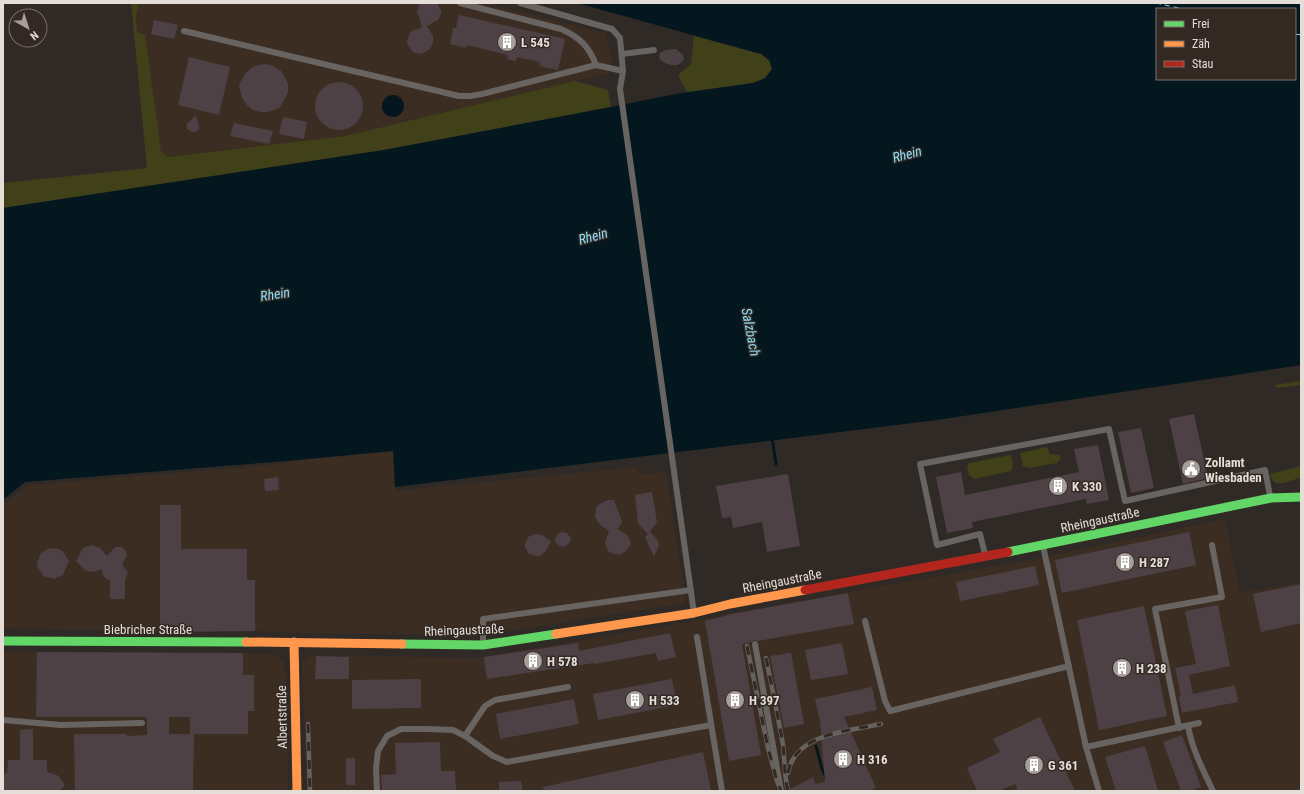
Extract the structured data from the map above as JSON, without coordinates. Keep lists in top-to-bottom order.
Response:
{
  "streets": {
    "street": ["Rheingaustraße", "Biebricher Straße", "Albertstraße"]
  },
  "crossings": [
    ["Rheingaustraße", "Biebricher Straße"],
    ["Rheingaustraße", "Albertstraße"],
    ["Biebricher Straße", "Albertstraße"]
  ],
  "water": ["Rhein", "Salzbach"],
  "places": {
    "building": [
      "L 545",
      "K 330",
      "H 287",
      "H 578",
      "H 238",
      "H 533",
      "H 397",
      "H 316",
      "G 361"
    ],
    "public building": ["Zollamt Wiesbaden"]
  },
  "legend": ["Frei", "Zäh", "Stau"],
  "north": "bottom right"
}
